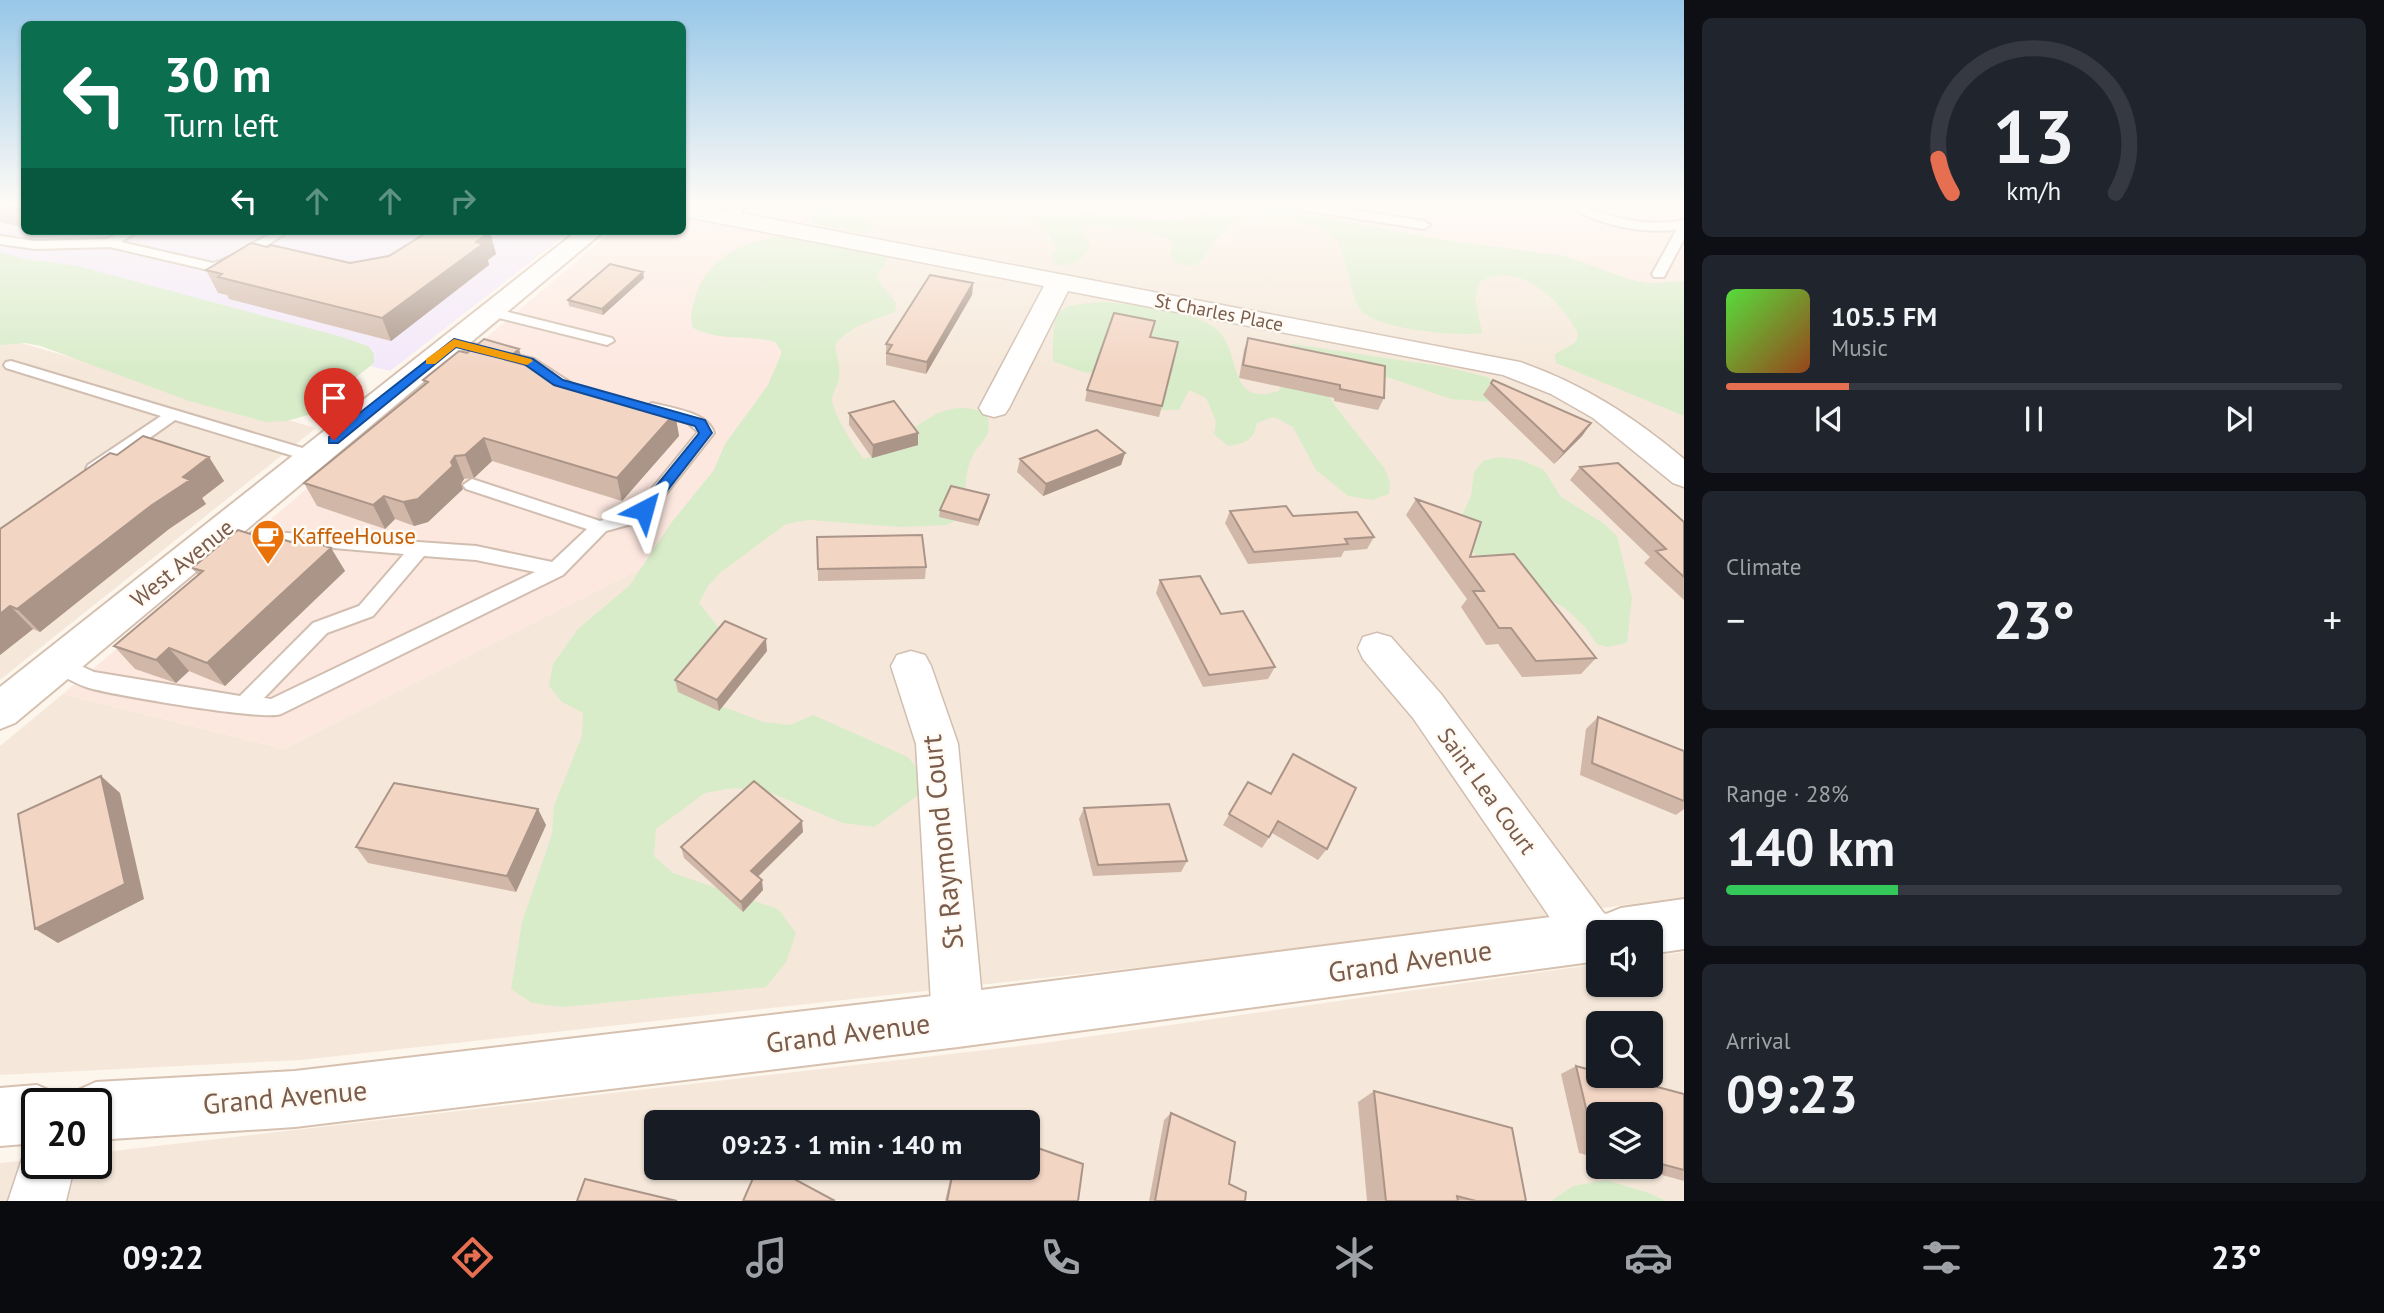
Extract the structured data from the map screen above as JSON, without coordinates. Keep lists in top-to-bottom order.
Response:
{
  "streets": {
    "street": [
      "St Charles Place",
      "West Avenue",
      "Saint Lea Court",
      "St Raymond Court",
      "Grand Avenue"
    ]
  },
  "crossings": [
    ["St Raymond Court", "Grand Avenue"]
  ],
  "places": {
    "cafe": ["KaffeeHouse"]
  },
  "page": {
    "turn": ["30 m", "Turn left"],
    "song": ["105.5 FM", "Music"],
    "tile": [
      "Climate",
      ["Range · 28%", "140 km"],
      ["Arrival", "09:23"]
    ],
    "heat": ["−", "23°", "+"],
    "limit": "20",
    "trip": "09:23 · 1 min · 140 m",
    "tabs": ["09:22", "23°"],
    "gauge": ["13", "km/h"]
  }
}
